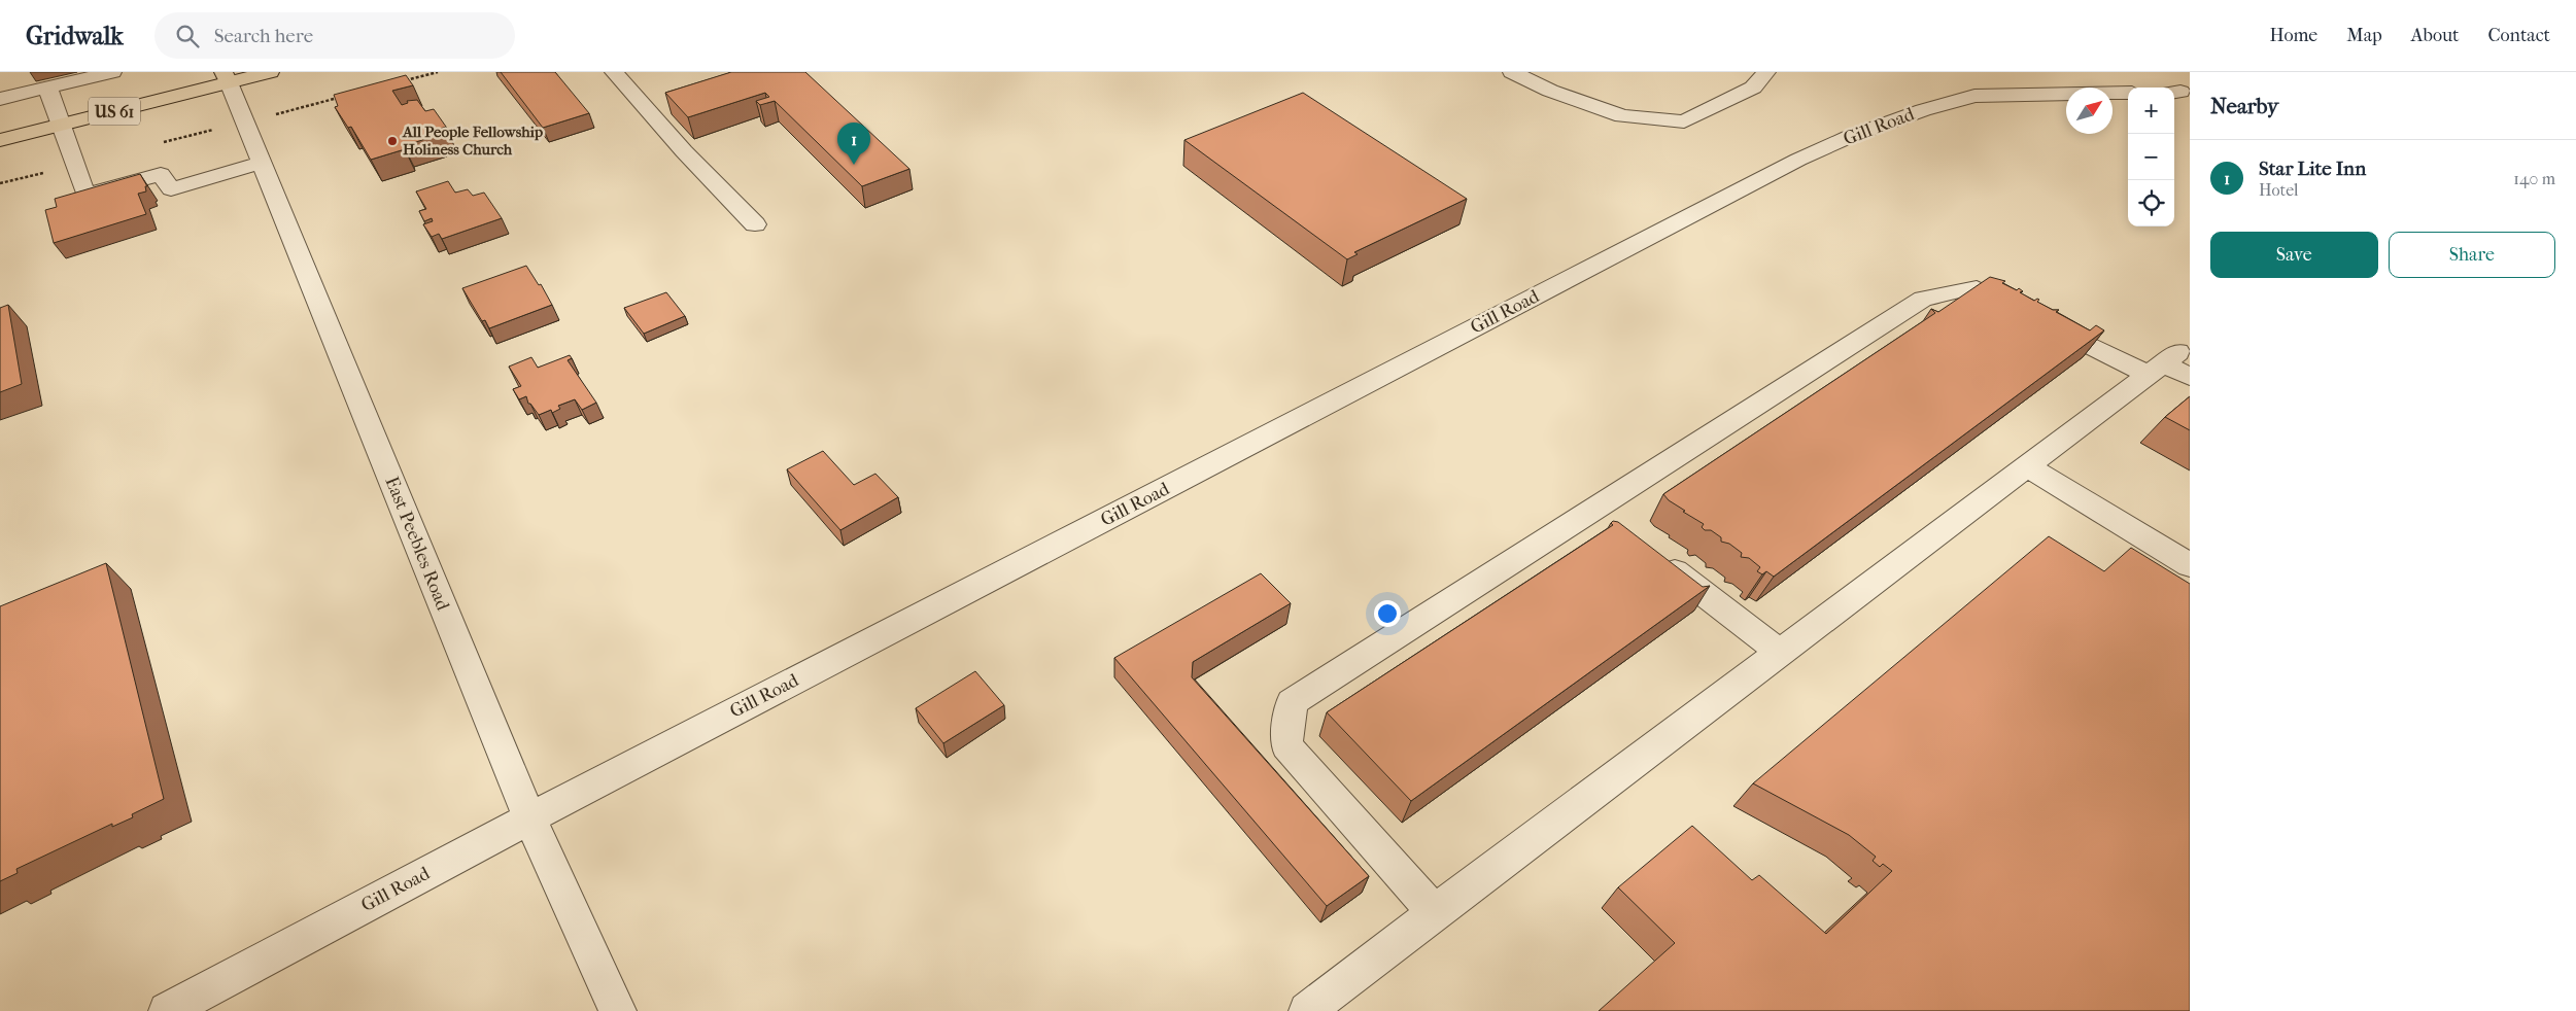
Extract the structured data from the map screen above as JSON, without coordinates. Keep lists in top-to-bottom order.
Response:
{
  "streets": {
    "highway": ["US 61"],
    "street": ["Gill Road", "East Peebles Road"]
  },
  "crossings": [
    ["US 61", "East Peebles Road"],
    ["Gill Road", "East Peebles Road"]
  ],
  "places": ["All People Fellowship Holiness Church"],
  "north": "top right",
  "page": {
    "header": "Gridwalk",
    "search": "Search here",
    "nav": [
      "Home",
      "Map",
      "About",
      "Contact"
    ],
    "heading": "Nearby",
    "map_buttons": ["+", "−"],
    "pins": "1",
    "list": [
      {
        "mark": "1",
        "name": "Star Lite Inn",
        "note": "Hotel",
        "value": "140 m"
      }
    ],
    "buttons": ["Save", "Share"]
  }
}
